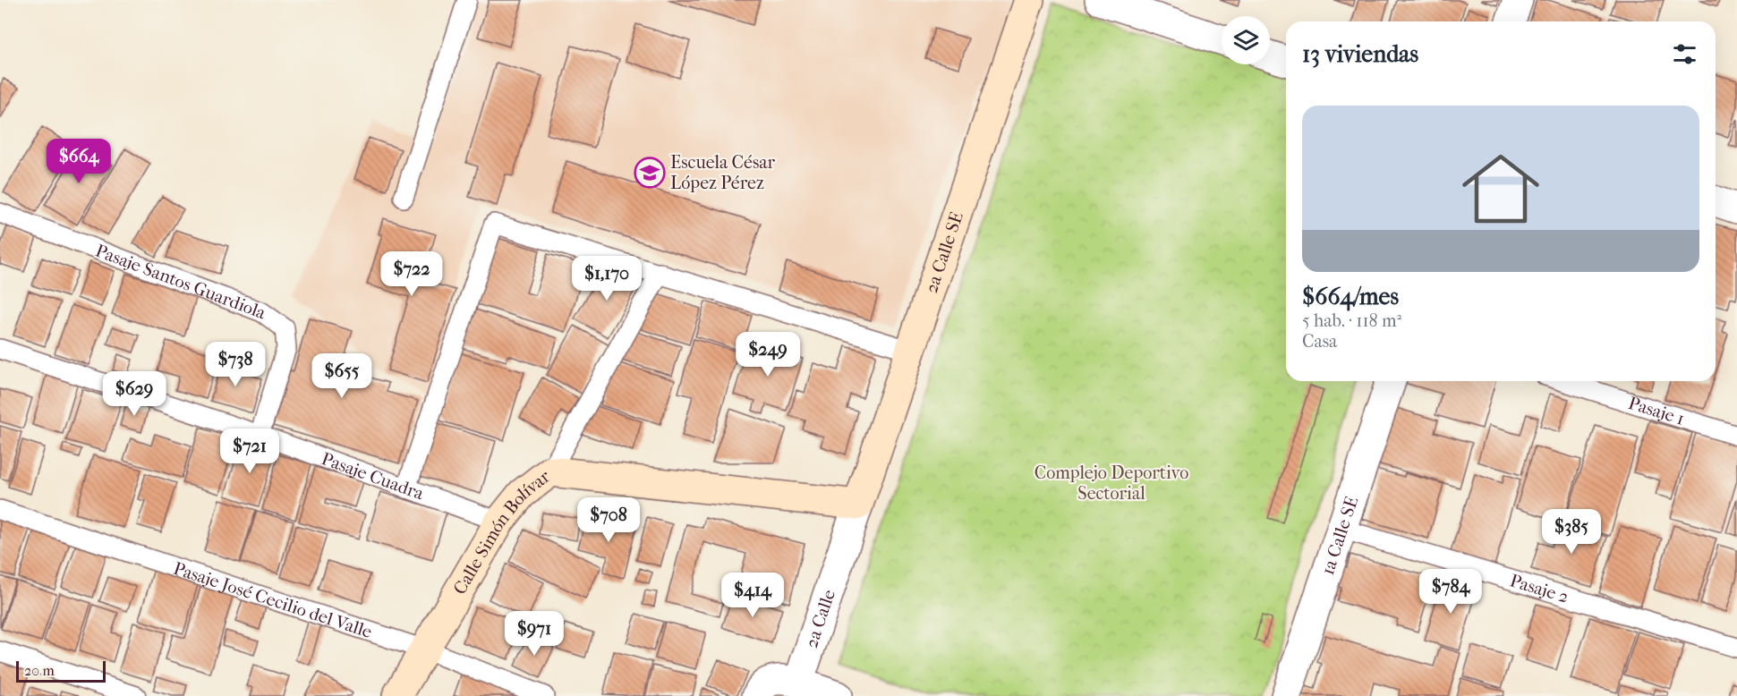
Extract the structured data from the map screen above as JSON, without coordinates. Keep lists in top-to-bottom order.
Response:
{
  "streets": {
    "street": [
      "2a Calle SE",
      "1a Calle SE",
      "Calle Simón Bolívar",
      "2a Calle"
    ],
    "lane": [
      "Pasaje Santos Guardiola",
      "Pasaje 1",
      "Pasaje Cuadra",
      "Pasaje 2",
      "Pasaje José Cecilio del Valle"
    ]
  },
  "crossings": [
    ["2a Calle SE", "Calle Simón Bolívar"],
    ["2a Calle SE", "2a Calle"],
    ["Pasaje Santos Guardiola", "Pasaje Cuadra"],
    ["Pasaje Cuadra", "Calle Simón Bolívar"],
    ["1a Calle SE", "Pasaje 2"],
    ["Calle Simón Bolívar", "Pasaje José Cecilio del Valle"],
    ["Calle Simón Bolívar", "2a Calle"]
  ],
  "parks": ["Complejo Deportivo Sectorial"],
  "places": {
    "school or university": ["Escuela César López Pérez"]
  },
  "scale_bar": "20 m",
  "page": {
    "heading": "13 viviendas",
    "list": [
      {
        "name": "$664/mes",
        "note": "5 hab. · 118 m² · Casa"
      }
    ],
    "price": [
      "$664",
      "$722",
      "$1,170",
      "$249",
      "$738",
      "$655",
      "$629",
      "$721",
      "$708",
      "$385",
      "$784",
      "$414",
      "$971"
    ],
    "scale": "20 m"
  }
}
